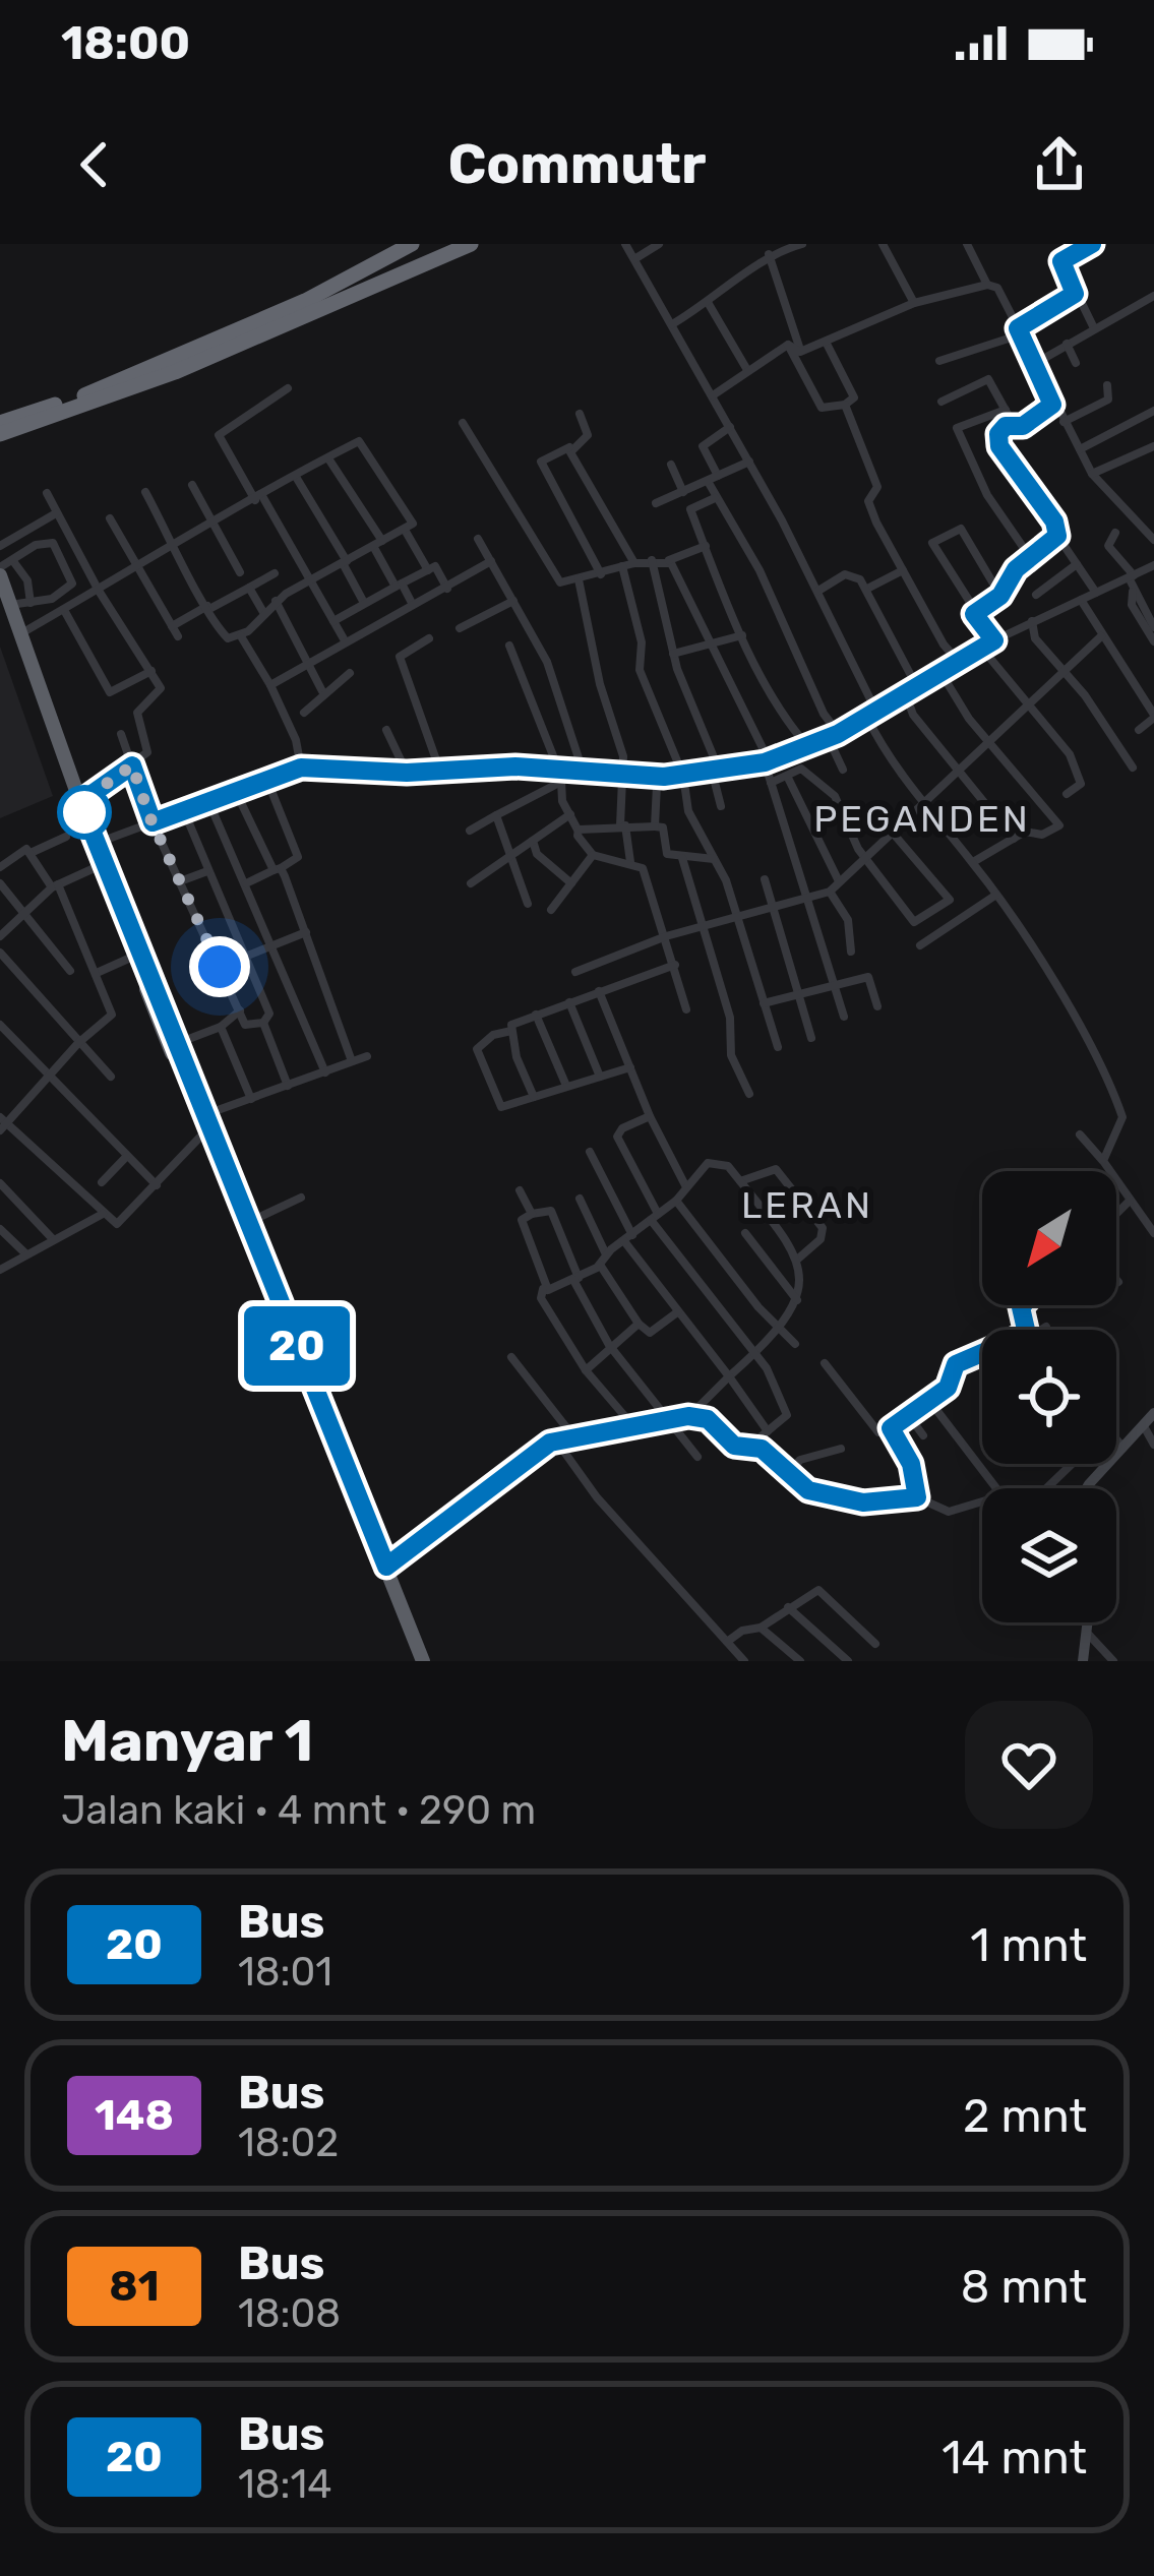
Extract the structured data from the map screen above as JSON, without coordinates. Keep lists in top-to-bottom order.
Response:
{
  "districts": ["PEGANDEN", "LERAN"],
  "lines": ["bus line 20"],
  "north": "bottom left",
  "page": {
    "status": "18:00",
    "header": "Commutr",
    "on_map": "20",
    "heading": ["Manyar 1", "Jalan kaki · 4 mnt · 290 m"],
    "list": [
      {
        "mark": "20",
        "name": "Bus",
        "note": "18:01",
        "value": "1 mnt"
      },
      {
        "mark": "148",
        "name": "Bus",
        "note": "18:02",
        "value": "2 mnt"
      },
      {
        "mark": "81",
        "name": "Bus",
        "note": "18:08",
        "value": "8 mnt"
      },
      {
        "mark": "20",
        "name": "Bus",
        "note": "18:14",
        "value": "14 mnt"
      }
    ]
  }
}
